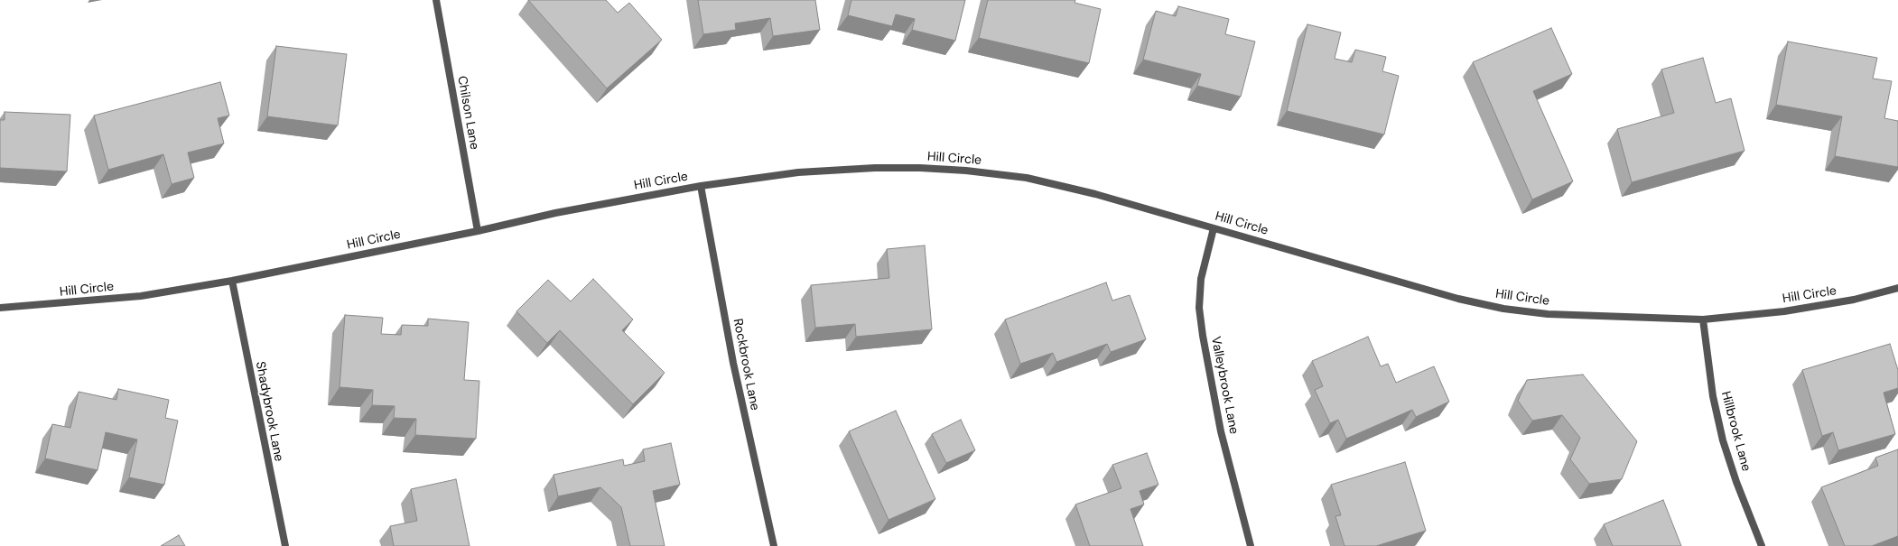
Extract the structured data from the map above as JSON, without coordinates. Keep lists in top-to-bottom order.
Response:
{
  "streets": {
    "street": [
      "Chilson Lane",
      "Hill Circle",
      "Rockbrook Lane",
      "Valleybrook Lane",
      "Shadybrook Lane",
      "Hillbrook Lane"
    ]
  },
  "crossings": [
    ["Chilson Lane", "Hill Circle"],
    ["Hill Circle", "Rockbrook Lane"],
    ["Hill Circle", "Valleybrook Lane"],
    ["Hill Circle", "Shadybrook Lane"],
    ["Hill Circle", "Hillbrook Lane"]
  ]
}
